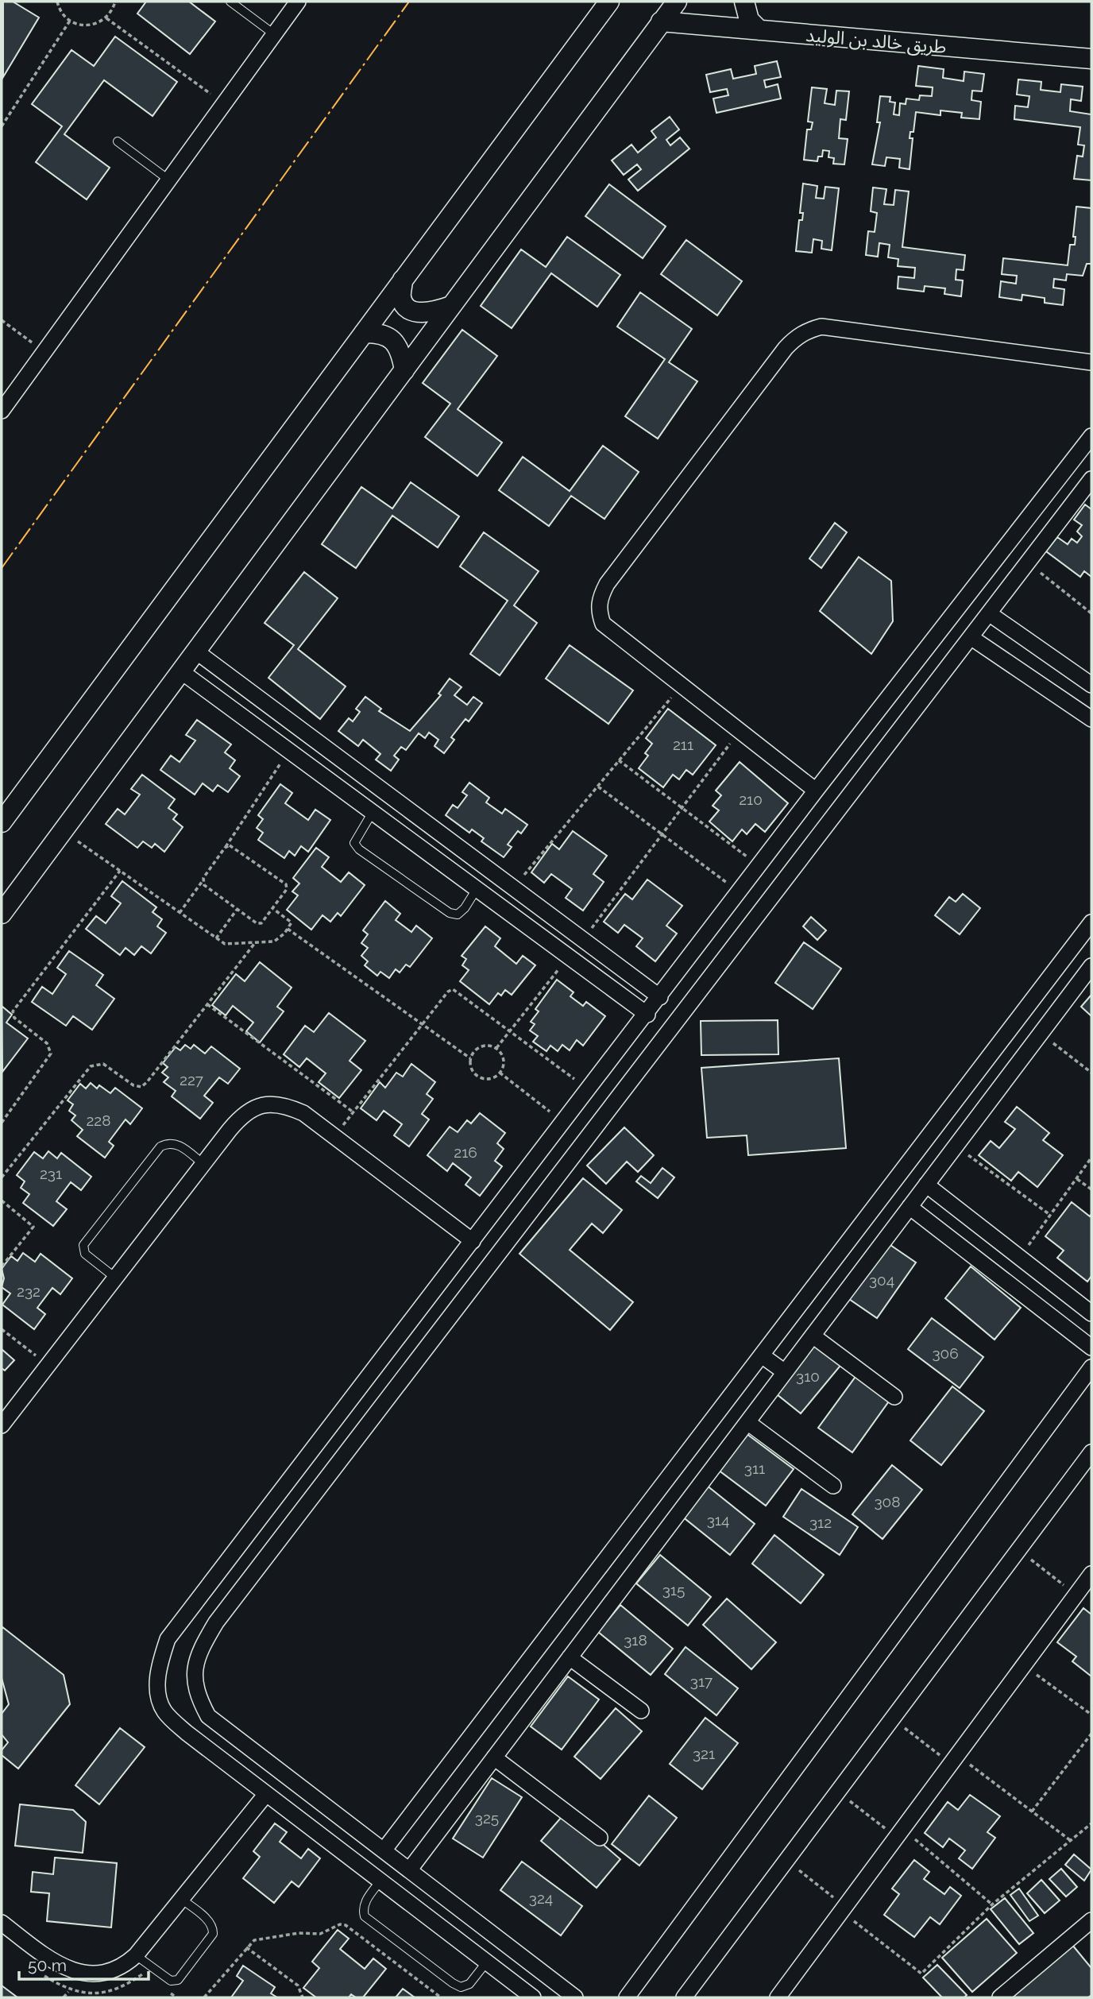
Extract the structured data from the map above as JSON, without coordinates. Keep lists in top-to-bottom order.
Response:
{
  "streets": {
    "street": ["طريق خالد بن الوليد"]
  },
  "house_numbers": [
    "211",
    "210",
    "227",
    "228",
    "216",
    "231",
    "304",
    "232",
    "306",
    "310",
    "311",
    "308",
    "314",
    "312",
    "315",
    "318",
    "317",
    "321",
    "325",
    "324"
  ],
  "scale_bar": "50 m"
}
